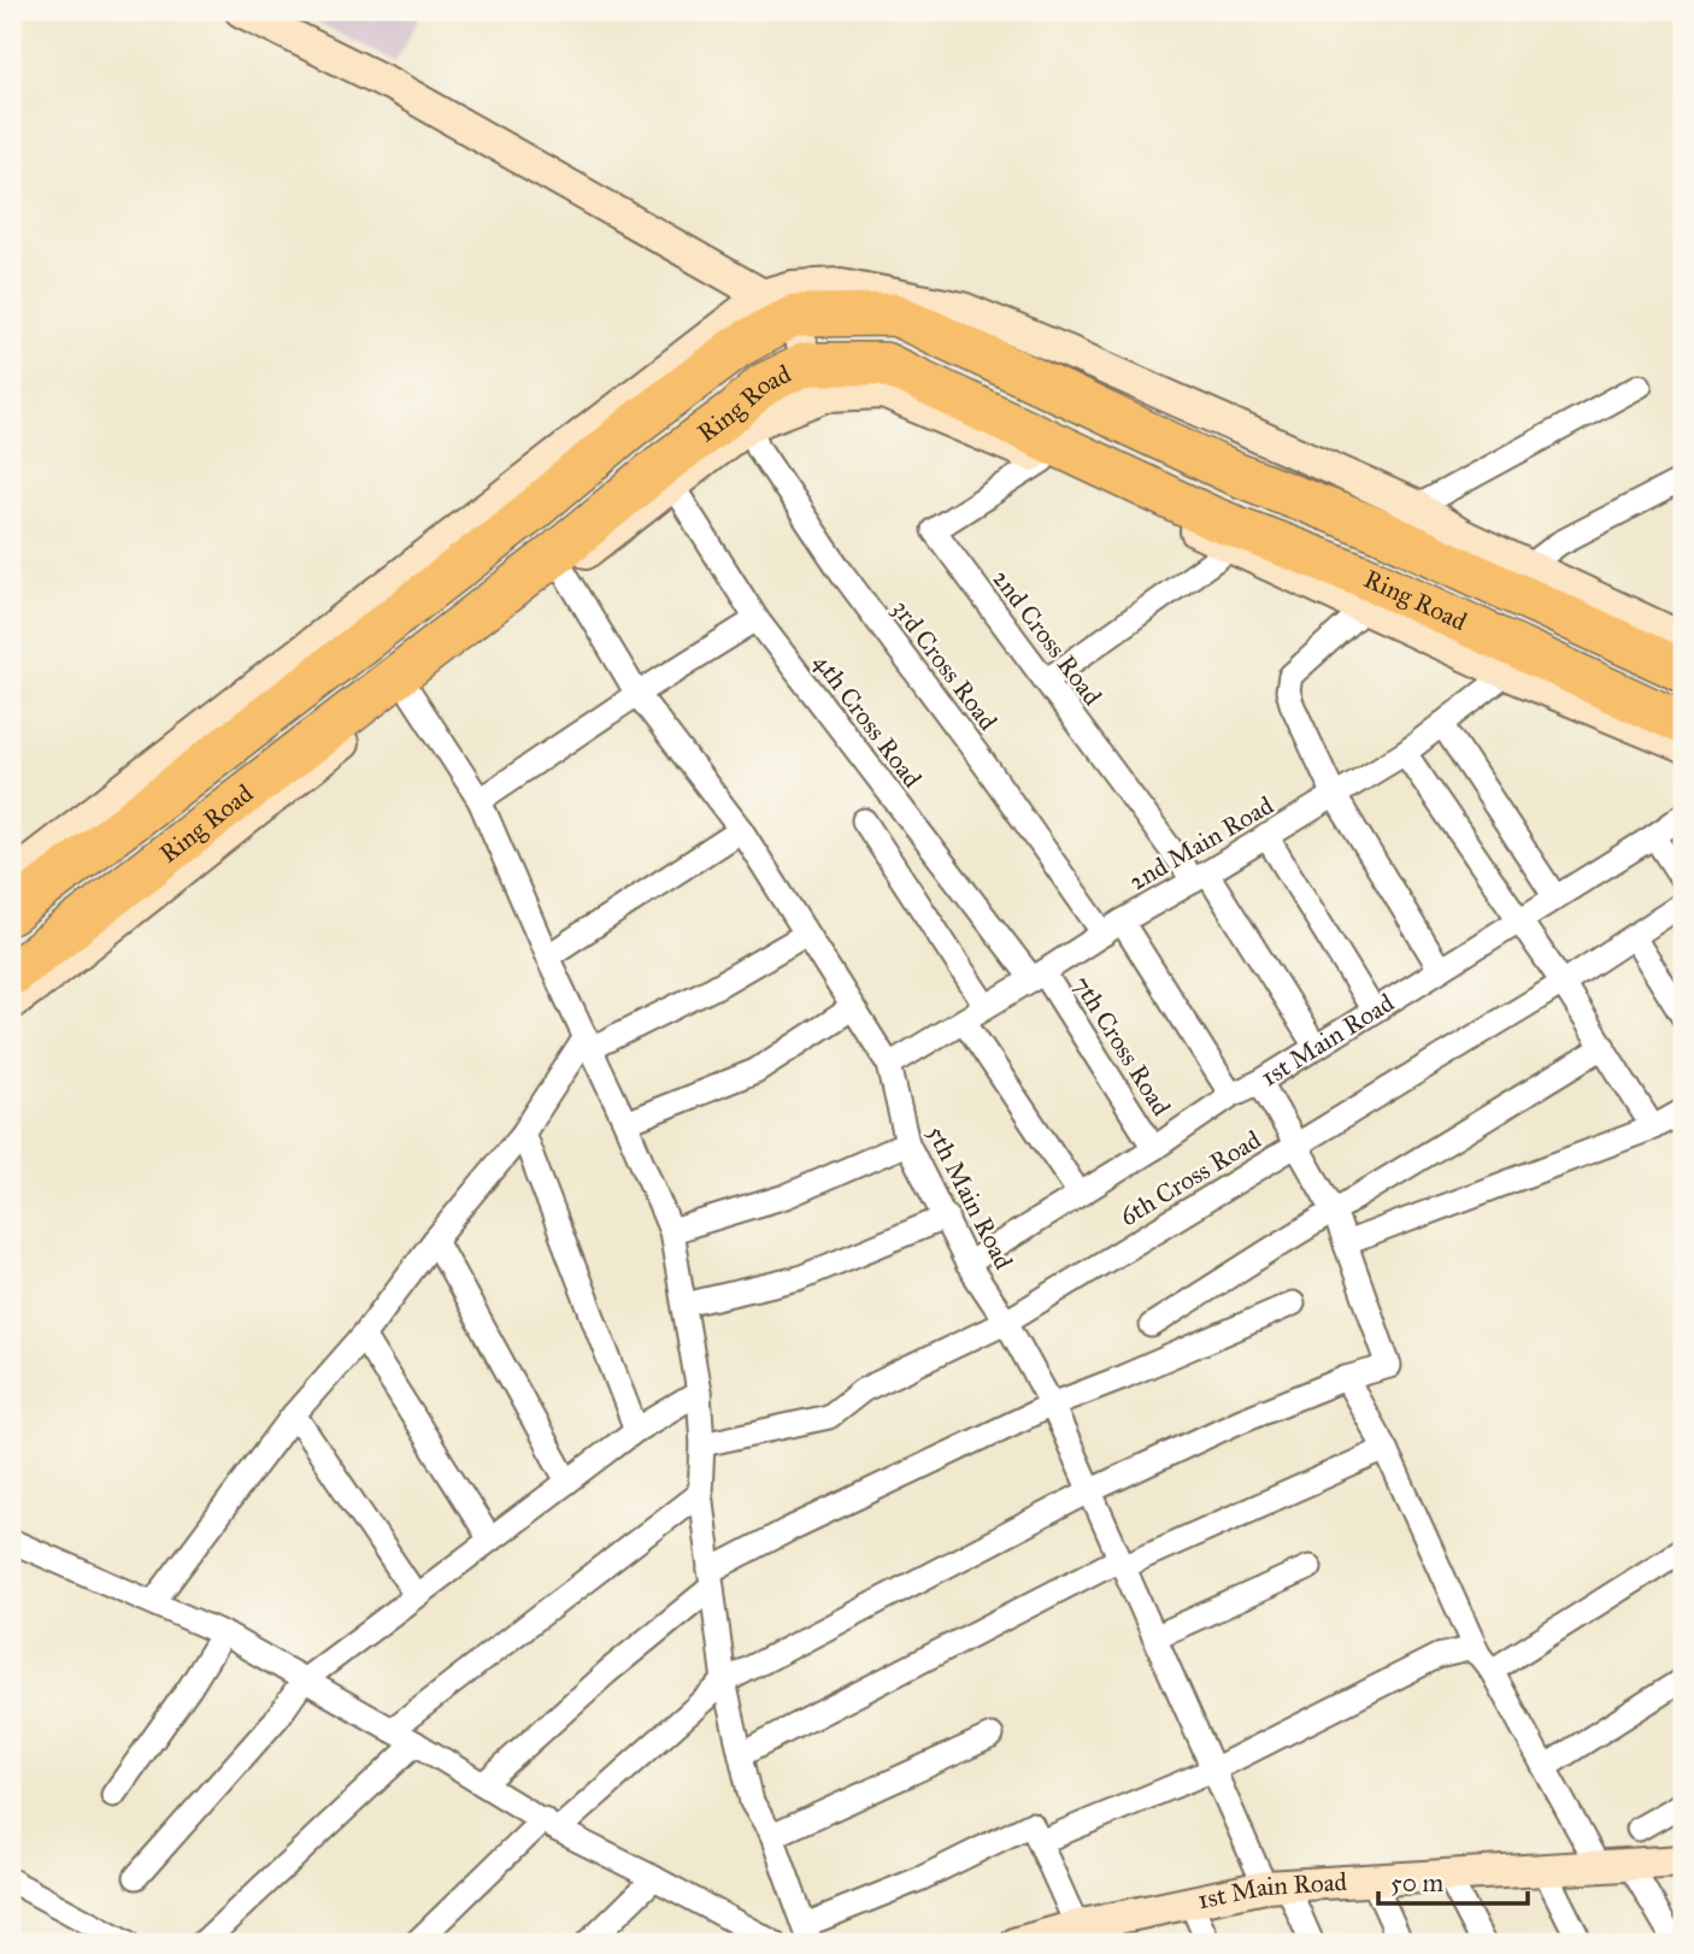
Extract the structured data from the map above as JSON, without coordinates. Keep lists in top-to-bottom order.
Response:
{
  "streets": {
    "highway": ["Ring Road"],
    "street": [
      "2nd Cross Road",
      "3rd Cross Road",
      "4th Cross Road",
      "2nd Main Road",
      "1st Main Road",
      "7th Cross Road",
      "6th Cross Road",
      "5th Main Road"
    ]
  },
  "crossings": [
    ["Ring Road", "2nd Main Road"],
    ["2nd Cross Road", "2nd Main Road"],
    ["2nd Cross Road", "1st Main Road"],
    ["3rd Cross Road", "2nd Main Road"],
    ["3rd Cross Road", "1st Main Road"],
    ["4th Cross Road", "2nd Main Road"],
    ["4th Cross Road", "7th Cross Road"],
    ["2nd Main Road", "7th Cross Road"],
    ["2nd Main Road", "5th Main Road"],
    ["1st Main Road", "7th Cross Road"],
    ["1st Main Road", "5th Main Road"],
    ["6th Cross Road", "5th Main Road"]
  ],
  "scale_bar": "50 m"
}
